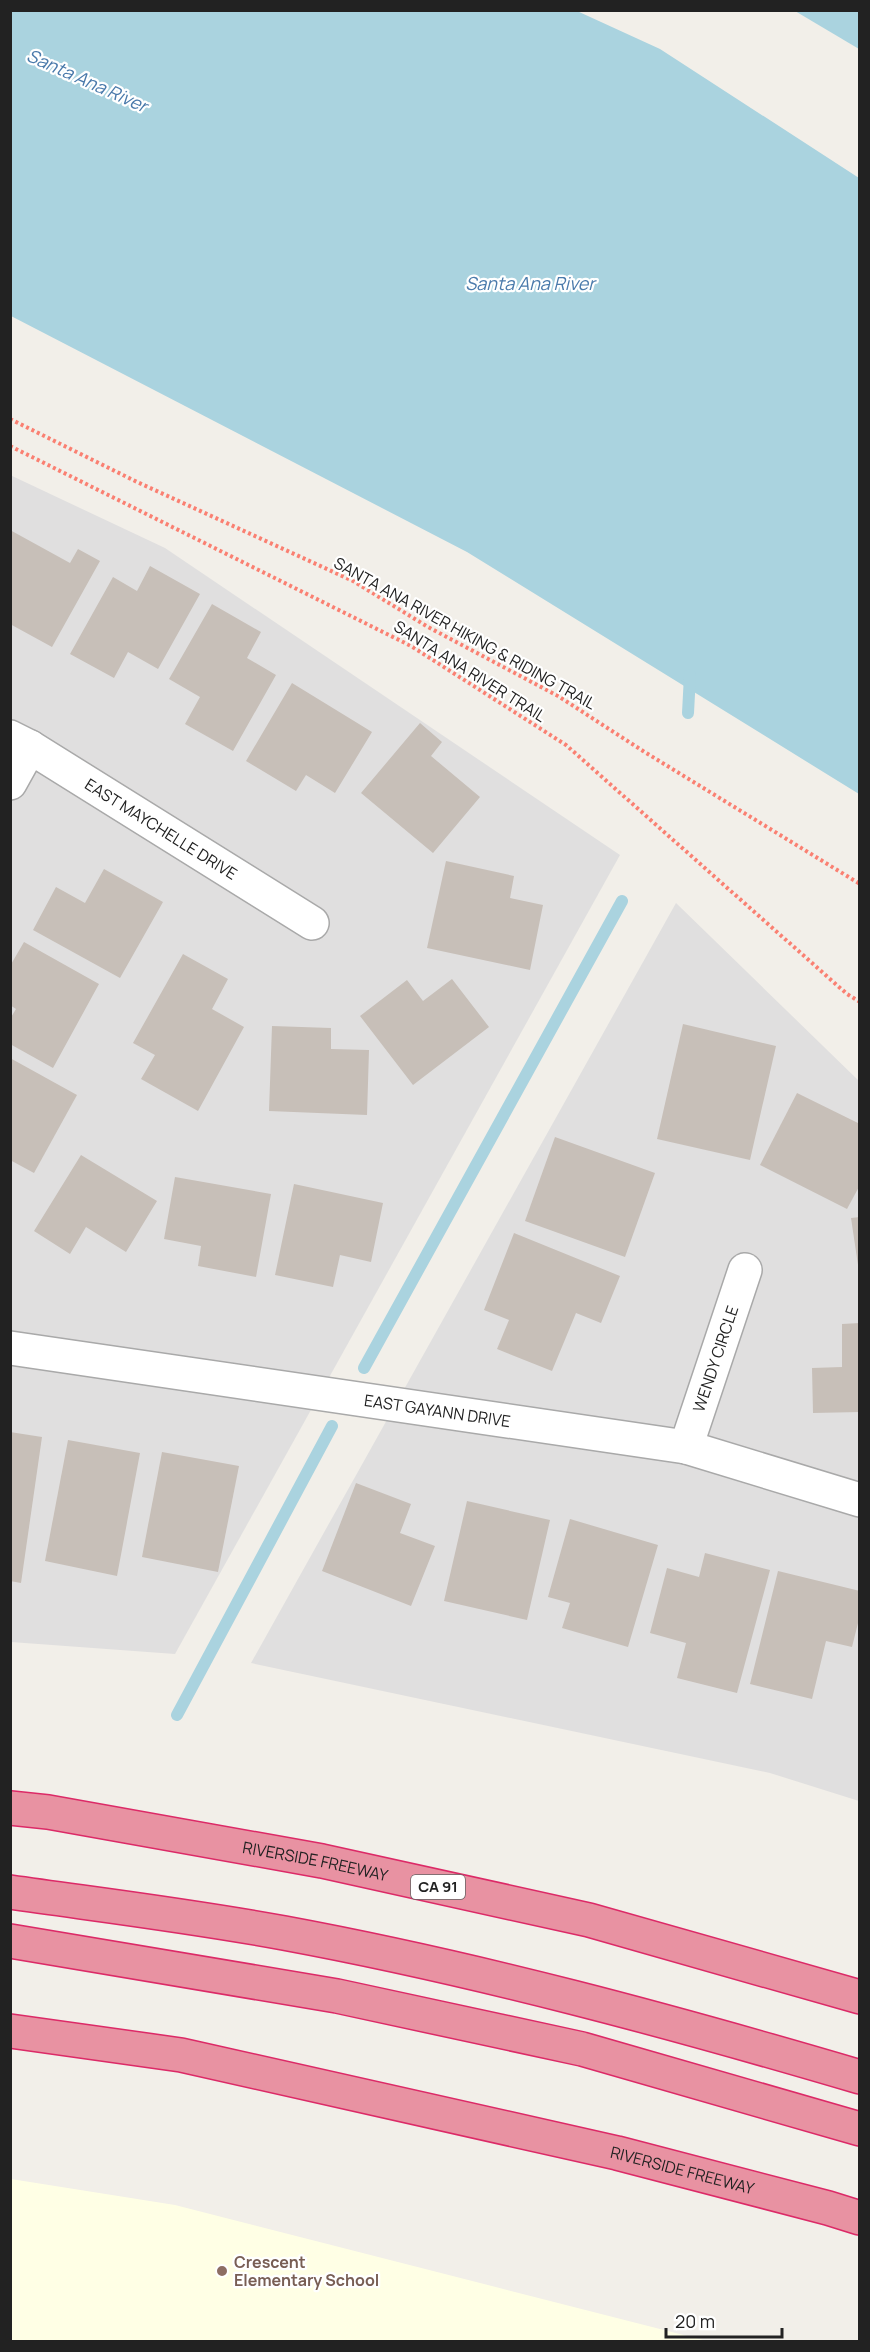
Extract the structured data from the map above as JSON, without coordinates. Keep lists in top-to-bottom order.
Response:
{
  "streets": {
    "highway": ["RIVERSIDE FREEWAY", "CA 91"],
    "street": ["EAST MAYCHELLE DRIVE", "WENDY CIRCLE", "EAST GAYANN DRIVE"],
    "path": ["SANTA ANA RIVER HIKING & RIDING TRAIL", "SANTA ANA RIVER TRAIL"]
  },
  "crossings": [
    ["WENDY CIRCLE", "EAST GAYANN DRIVE"]
  ],
  "water": ["Santa Ana River"],
  "places": ["Crescent Elementary School"],
  "scale_bar": "20 m"
}
